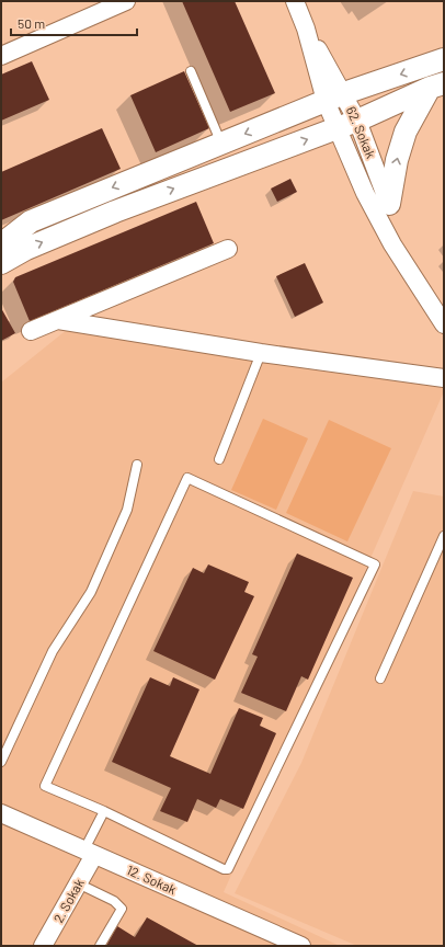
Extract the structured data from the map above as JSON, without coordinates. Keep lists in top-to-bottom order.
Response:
{
  "streets": {
    "street": ["62. Sokak", "12. Sokak", "2. Sokak"]
  },
  "crossings": [
    ["12. Sokak", "2. Sokak"]
  ],
  "scale_bar": "50 m"
}
